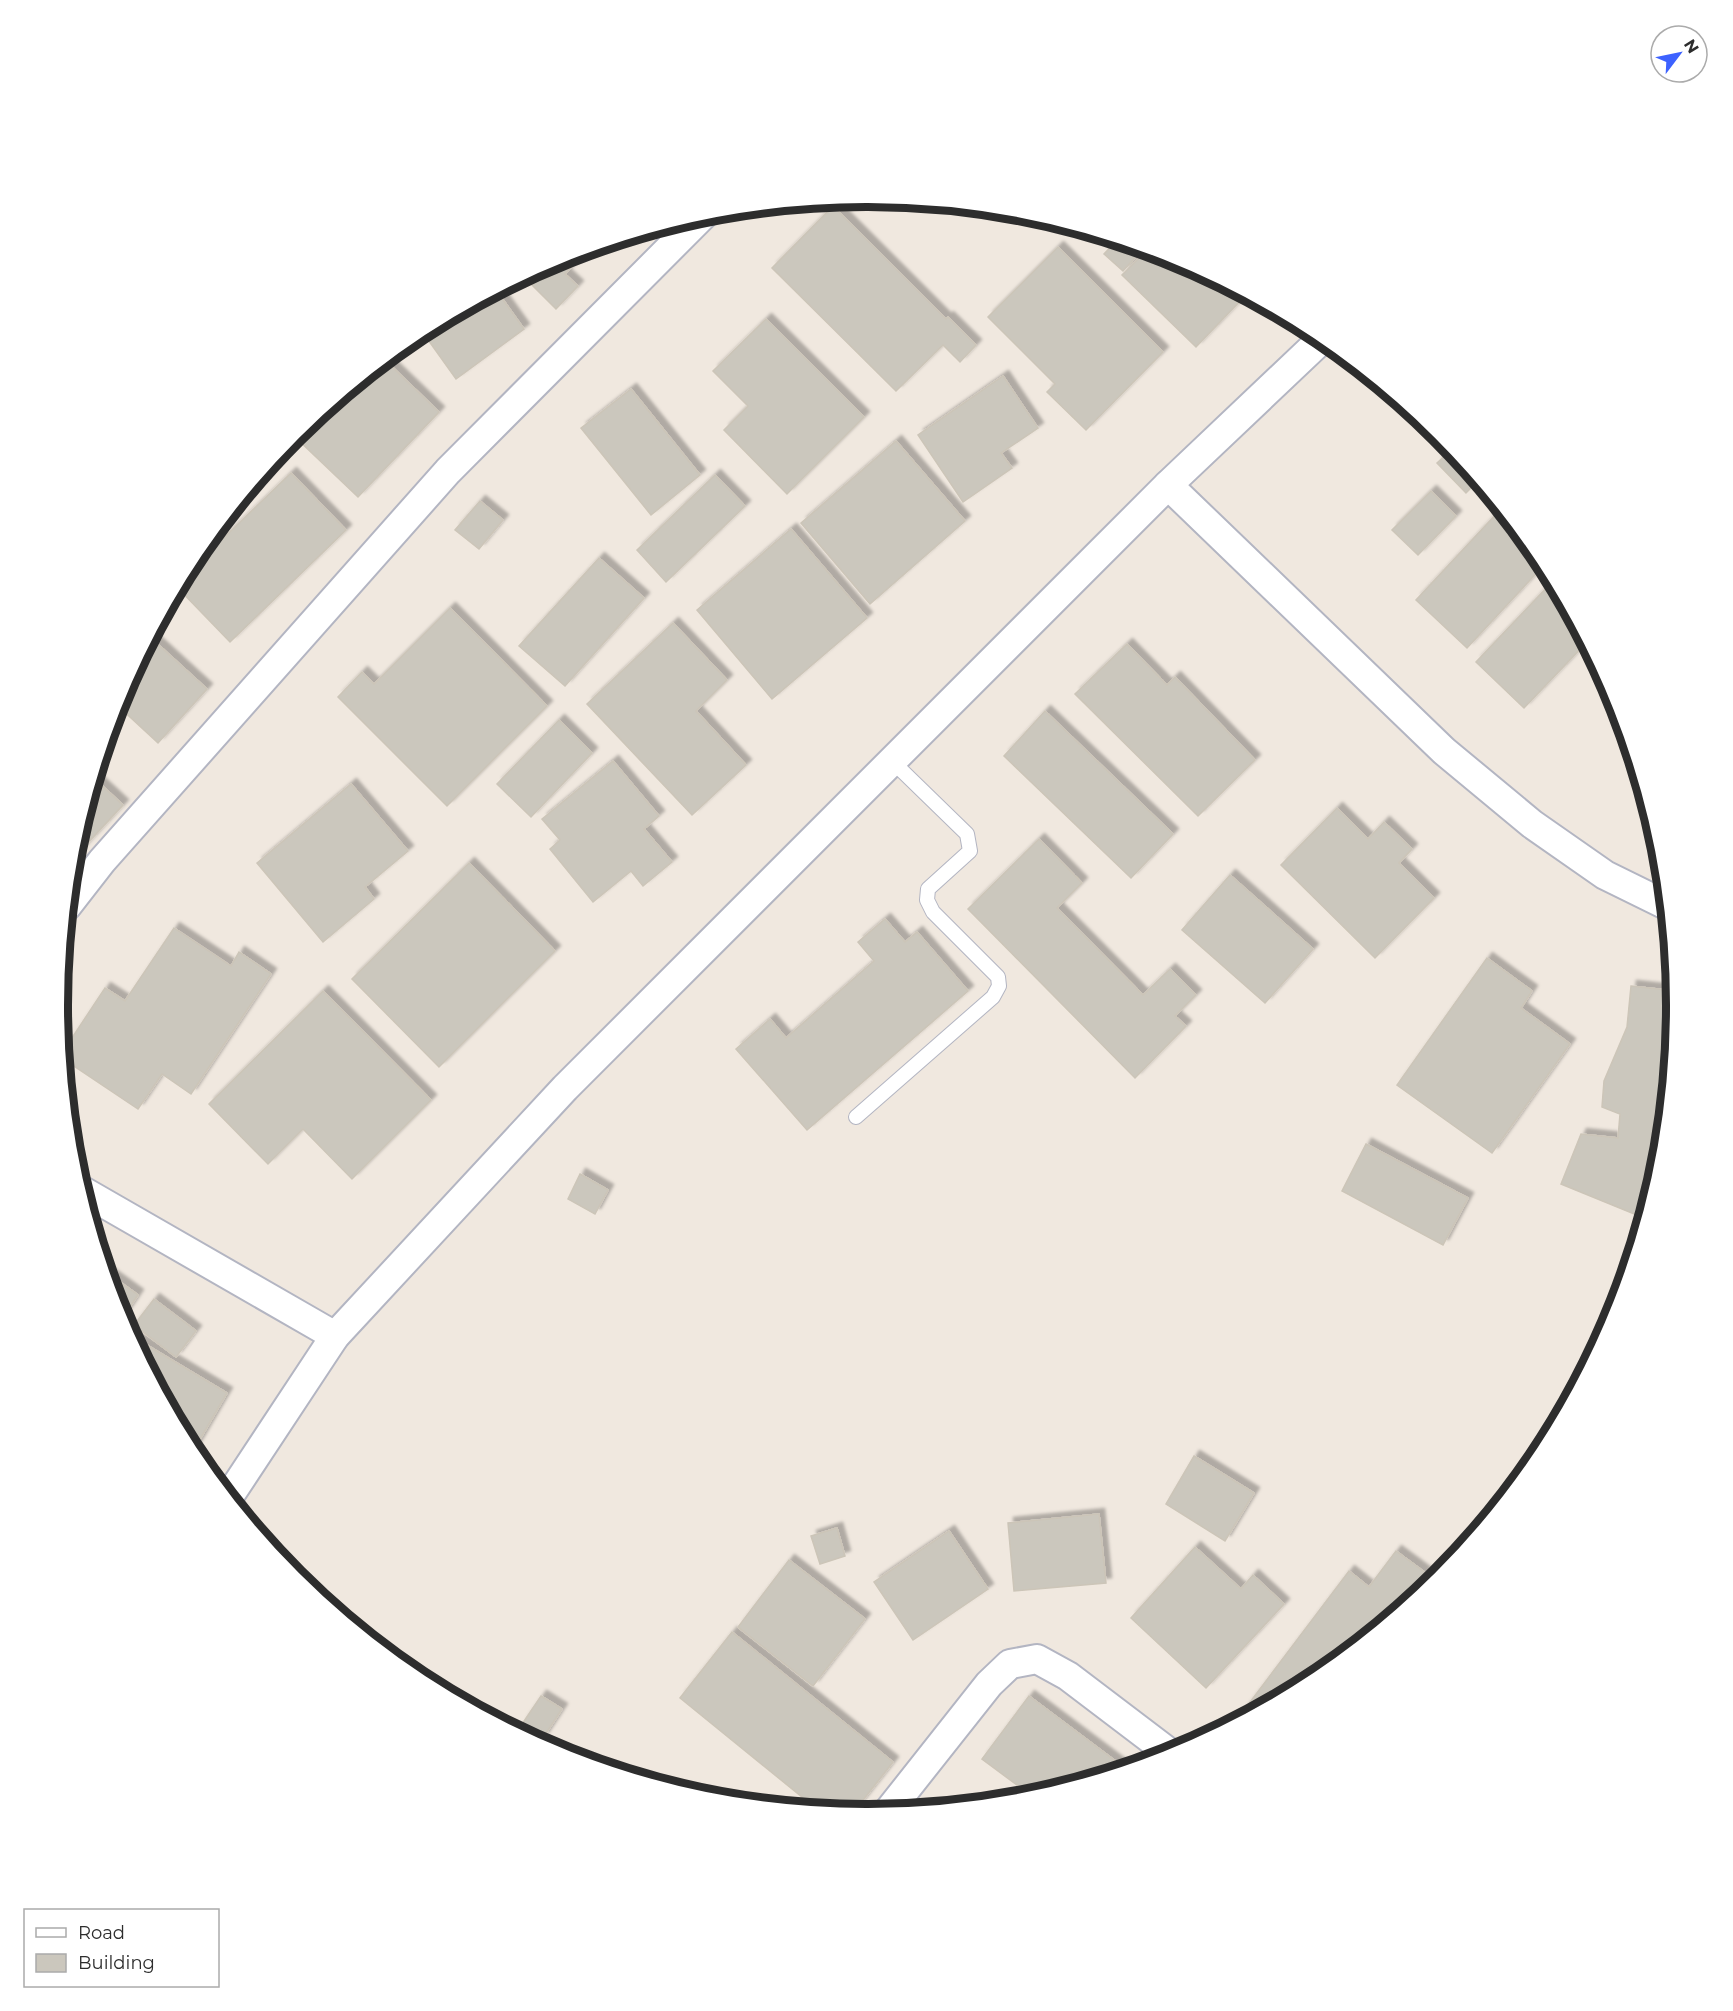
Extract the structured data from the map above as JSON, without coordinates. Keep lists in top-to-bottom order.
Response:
{
  "legend": ["Road", "Building"],
  "north": "top right"
}
